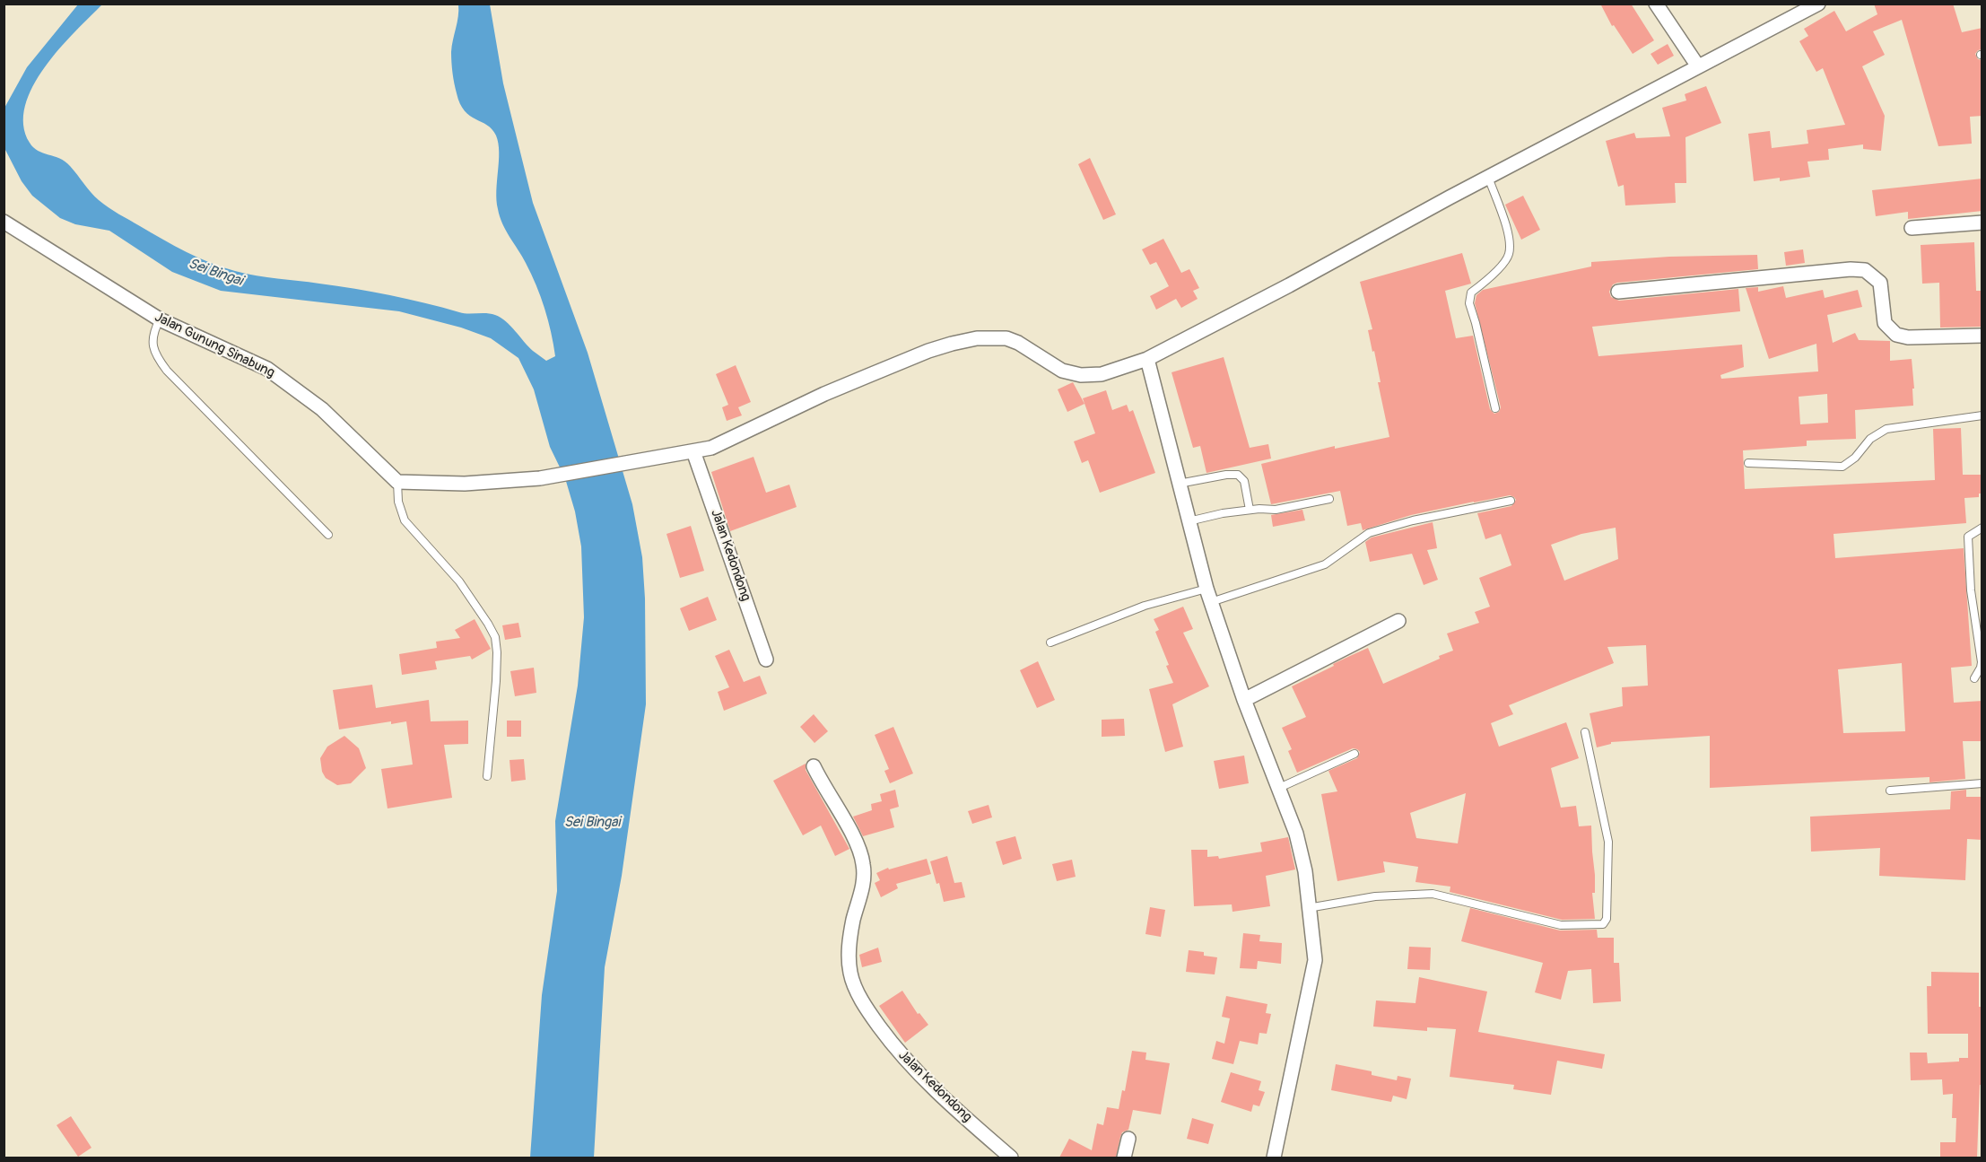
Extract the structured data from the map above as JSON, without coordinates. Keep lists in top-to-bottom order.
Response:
{
  "streets": {
    "street": ["Jalan Gunung Sinabung", "Jalan Kedondong"]
  },
  "water": ["Sei Bingai"]
}
